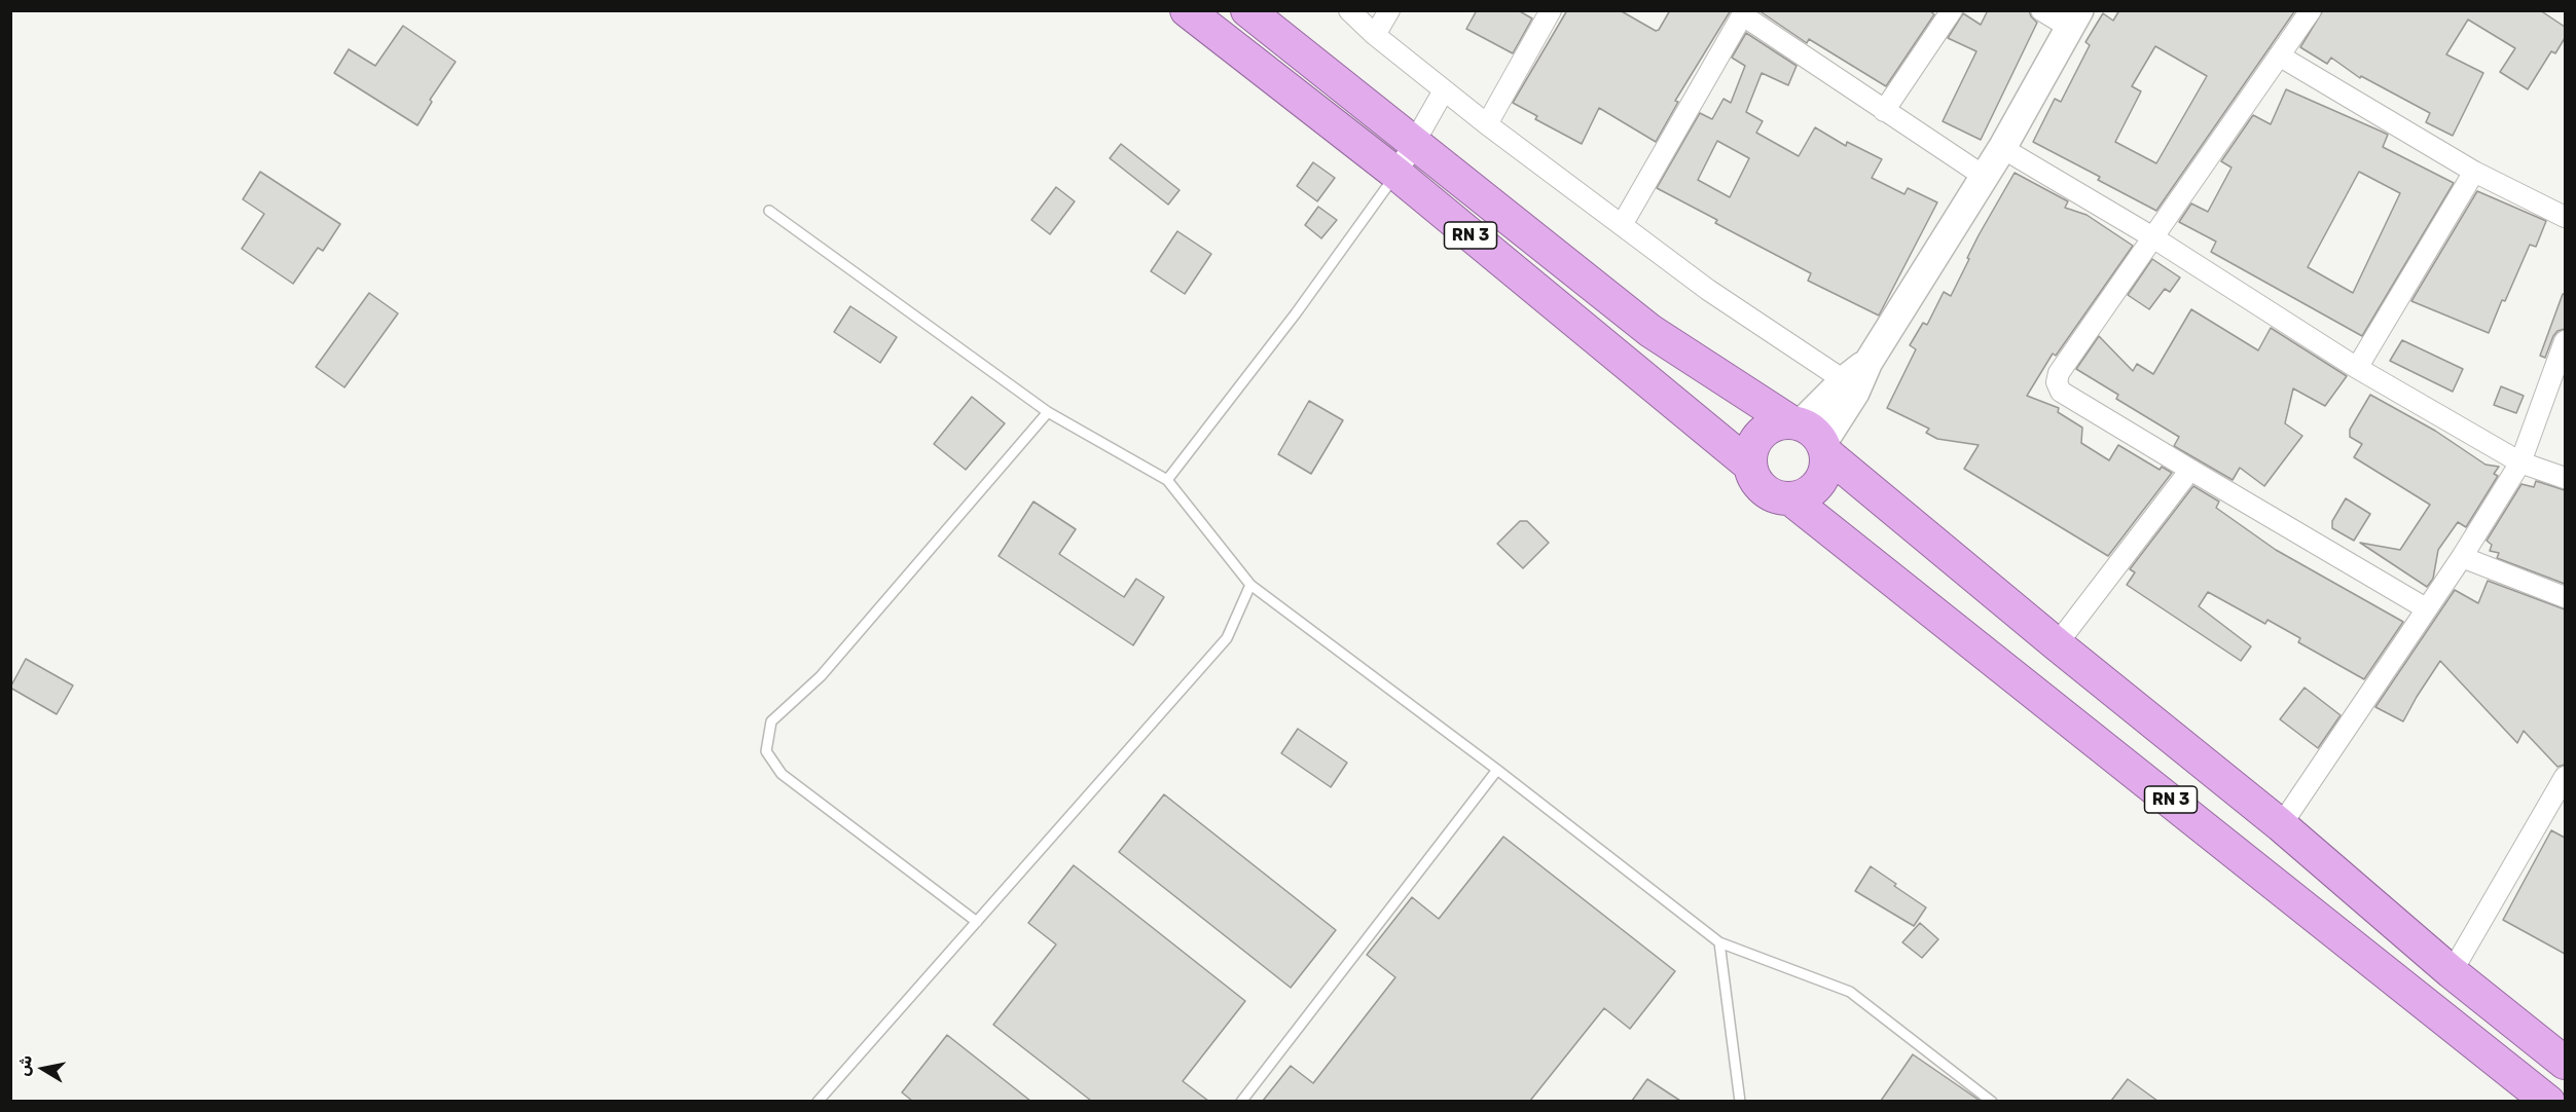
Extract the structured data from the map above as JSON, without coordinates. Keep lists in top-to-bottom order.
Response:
{
  "streets": {
    "highway": ["RN 3"]
  },
  "north": "left"
}
